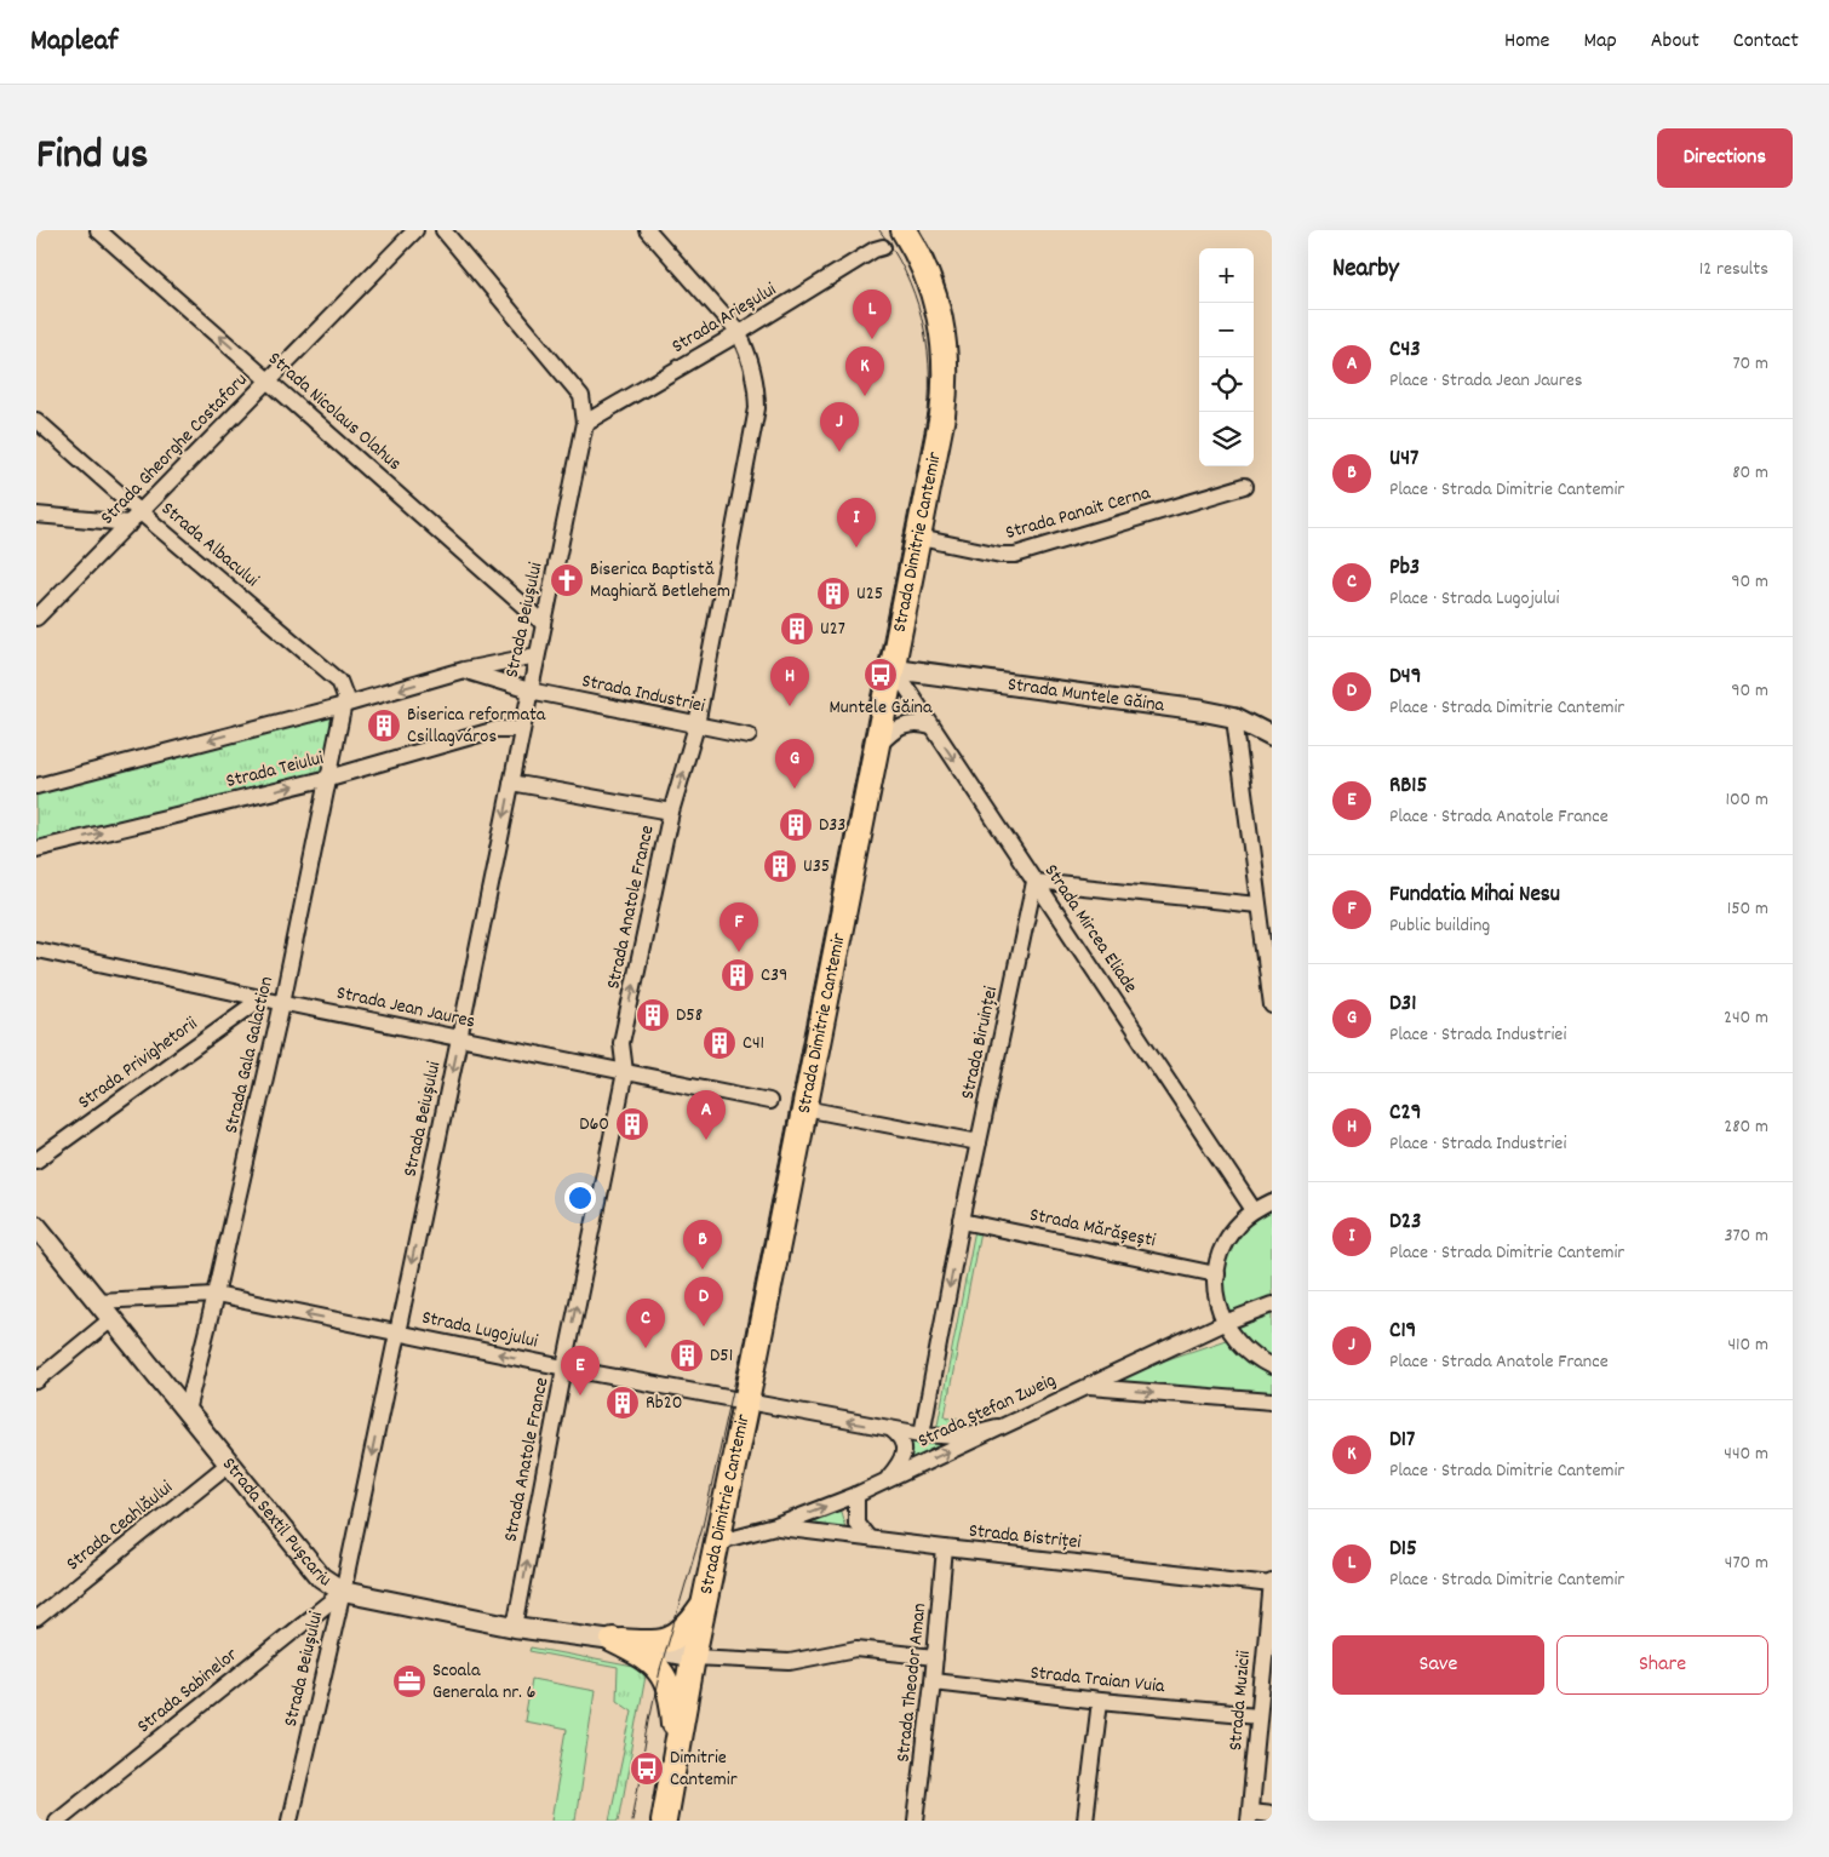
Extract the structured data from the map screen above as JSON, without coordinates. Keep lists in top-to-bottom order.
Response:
{
  "streets": {
    "main road": ["Strada Dimitrie Cantemir"],
    "street": [
      "Strada Arieșului",
      "Strada Nicolaus Olahus",
      "Strada Gheorghe Costaforu",
      "Strada Panait Cerna",
      "Strada Albacului",
      "Strada Beiușului",
      "Strada Industriei",
      "Strada Muntele Găina",
      "Strada Teiului",
      "Strada Anatole France",
      "Strada Mircea Eliade",
      "Strada Jean Jaures",
      "Strada Biruinței",
      "Strada Gala Galaction",
      "Strada Privighetorii",
      "Strada Mărășești",
      "Strada Lugojului",
      "Strada Ștefan Zweig",
      "Strada Sextil Pușcariu",
      "Strada Ceahlăului",
      "Strada Bistriței",
      "Strada Traian Vuia",
      "Strada Theodor Aman",
      "Strada Sabinelor",
      "Strada Muzicii"
    ]
  },
  "crossings": [
    ["Strada Arieșului", "Strada Beiușului"],
    ["Strada Arieșului", "Strada Anatole France"],
    ["Strada Nicolaus Olahus", "Strada Gheorghe Costaforu"],
    ["Strada Nicolaus Olahus", "Strada Beiușului"],
    ["Strada Gheorghe Costaforu", "Strada Albacului"],
    ["Strada Panait Cerna", "Strada Dimitrie Cantemir"],
    ["Strada Dimitrie Cantemir", "Strada Muntele Găina"],
    ["Strada Dimitrie Cantemir", "Strada Mircea Eliade"],
    ["Strada Dimitrie Cantemir", "Strada Lugojului"],
    ["Strada Dimitrie Cantemir", "Strada Ștefan Zweig"],
    ["Strada Dimitrie Cantemir", "Strada Sextil Pușcariu"],
    ["Strada Albacului", "Strada Gala Galaction"],
    ["Strada Beiușului", "Strada Industriei"],
    ["Strada Beiușului", "Strada Teiului"],
    ["Strada Beiușului", "Strada Jean Jaures"],
    ["Strada Beiușului", "Strada Lugojului"],
    ["Strada Beiușului", "Strada Sextil Pușcariu"],
    ["Strada Beiușului", "Strada Sabinelor"],
    ["Strada Industriei", "Strada Anatole France"],
    ["Strada Muntele Găina", "Strada Mircea Eliade"],
    ["Strada Teiului", "Strada Gala Galaction"],
    ["Strada Anatole France", "Strada Jean Jaures"],
    ["Strada Anatole France", "Strada Lugojului"],
    ["Strada Anatole France", "Strada Sextil Pușcariu"],
    ["Strada Mircea Eliade", "Strada Biruinței"],
    ["Strada Jean Jaures", "Strada Gala Galaction"],
    ["Strada Jean Jaures", "Strada Privighetorii"],
    ["Strada Biruinței", "Strada Mărășești"],
    ["Strada Biruinței", "Strada Lugojului"],
    ["Strada Gala Galaction", "Strada Lugojului"],
    ["Strada Gala Galaction", "Strada Sextil Pușcariu"],
    ["Strada Lugojului", "Strada Ștefan Zweig"],
    ["Strada Lugojului", "Strada Sextil Pușcariu"],
    ["Strada Ștefan Zweig", "Strada Bistriței"],
    ["Strada Sextil Pușcariu", "Strada Ceahlăului"],
    ["Strada Sextil Pușcariu", "Strada Sabinelor"],
    ["Strada Bistriței", "Strada Theodor Aman"],
    ["Strada Bistriței", "Strada Muzicii"],
    ["Strada Traian Vuia", "Strada Theodor Aman"],
    ["Strada Traian Vuia", "Strada Muzicii"]
  ],
  "one_way": [
    "Strada Nicolaus Olahus",
    "Strada Beiușului",
    "Strada Anatole France",
    "Strada Biruinței",
    "Strada Lugojului"
  ],
  "places": {
    "church": ["Biserica Baptistă Maghiară Betlehem"],
    "building": [
      "U25",
      "U27",
      "Biserica reformata Csillagváros",
      "D33",
      "U35",
      "C39",
      "D58",
      "C41",
      "D60",
      "D51",
      "Rb20"
    ],
    "bus stop": ["Muntele Găina", "Dimitrie Cantemir"],
    "office": ["Scoala Generala nr. 6"]
  },
  "page": {
    "header": "Mapleaf",
    "nav": [
      "Home",
      "Map",
      "About",
      "Contact"
    ],
    "title": "Find us",
    "buttons": [
      "Directions",
      ["Save", "Share"]
    ],
    "heading": ["Nearby", "12 results"],
    "map_buttons": ["+", "−"],
    "pins": [
      "L",
      "K",
      "J",
      "I",
      "H",
      "G",
      "F",
      "A",
      "B",
      "D",
      "C",
      "E"
    ],
    "list": [
      {
        "mark": "A",
        "name": "C43",
        "note": "Place · Strada Jean Jaures",
        "value": "70 m"
      },
      {
        "mark": "B",
        "name": "U47",
        "note": "Place · Strada Dimitrie Cantemir",
        "value": "80 m"
      },
      {
        "mark": "C",
        "name": "Pb3",
        "note": "Place · Strada Lugojului",
        "value": "90 m"
      },
      {
        "mark": "D",
        "name": "D49",
        "note": "Place · Strada Dimitrie Cantemir",
        "value": "90 m"
      },
      {
        "mark": "E",
        "name": "RB15",
        "note": "Place · Strada Anatole France",
        "value": "100 m"
      },
      {
        "mark": "F",
        "name": "Fundatia Mihai Nesu",
        "note": "Public building",
        "value": "150 m"
      },
      {
        "mark": "G",
        "name": "D31",
        "note": "Place · Strada Industriei",
        "value": "240 m"
      },
      {
        "mark": "H",
        "name": "C29",
        "note": "Place · Strada Industriei",
        "value": "280 m"
      },
      {
        "mark": "I",
        "name": "D23",
        "note": "Place · Strada Dimitrie Cantemir",
        "value": "370 m"
      },
      {
        "mark": "J",
        "name": "C19",
        "note": "Place · Strada Anatole France",
        "value": "410 m"
      },
      {
        "mark": "K",
        "name": "D17",
        "note": "Place · Strada Dimitrie Cantemir",
        "value": "440 m"
      },
      {
        "mark": "L",
        "name": "D15",
        "note": "Place · Strada Dimitrie Cantemir",
        "value": "470 m"
      }
    ]
  }
}
